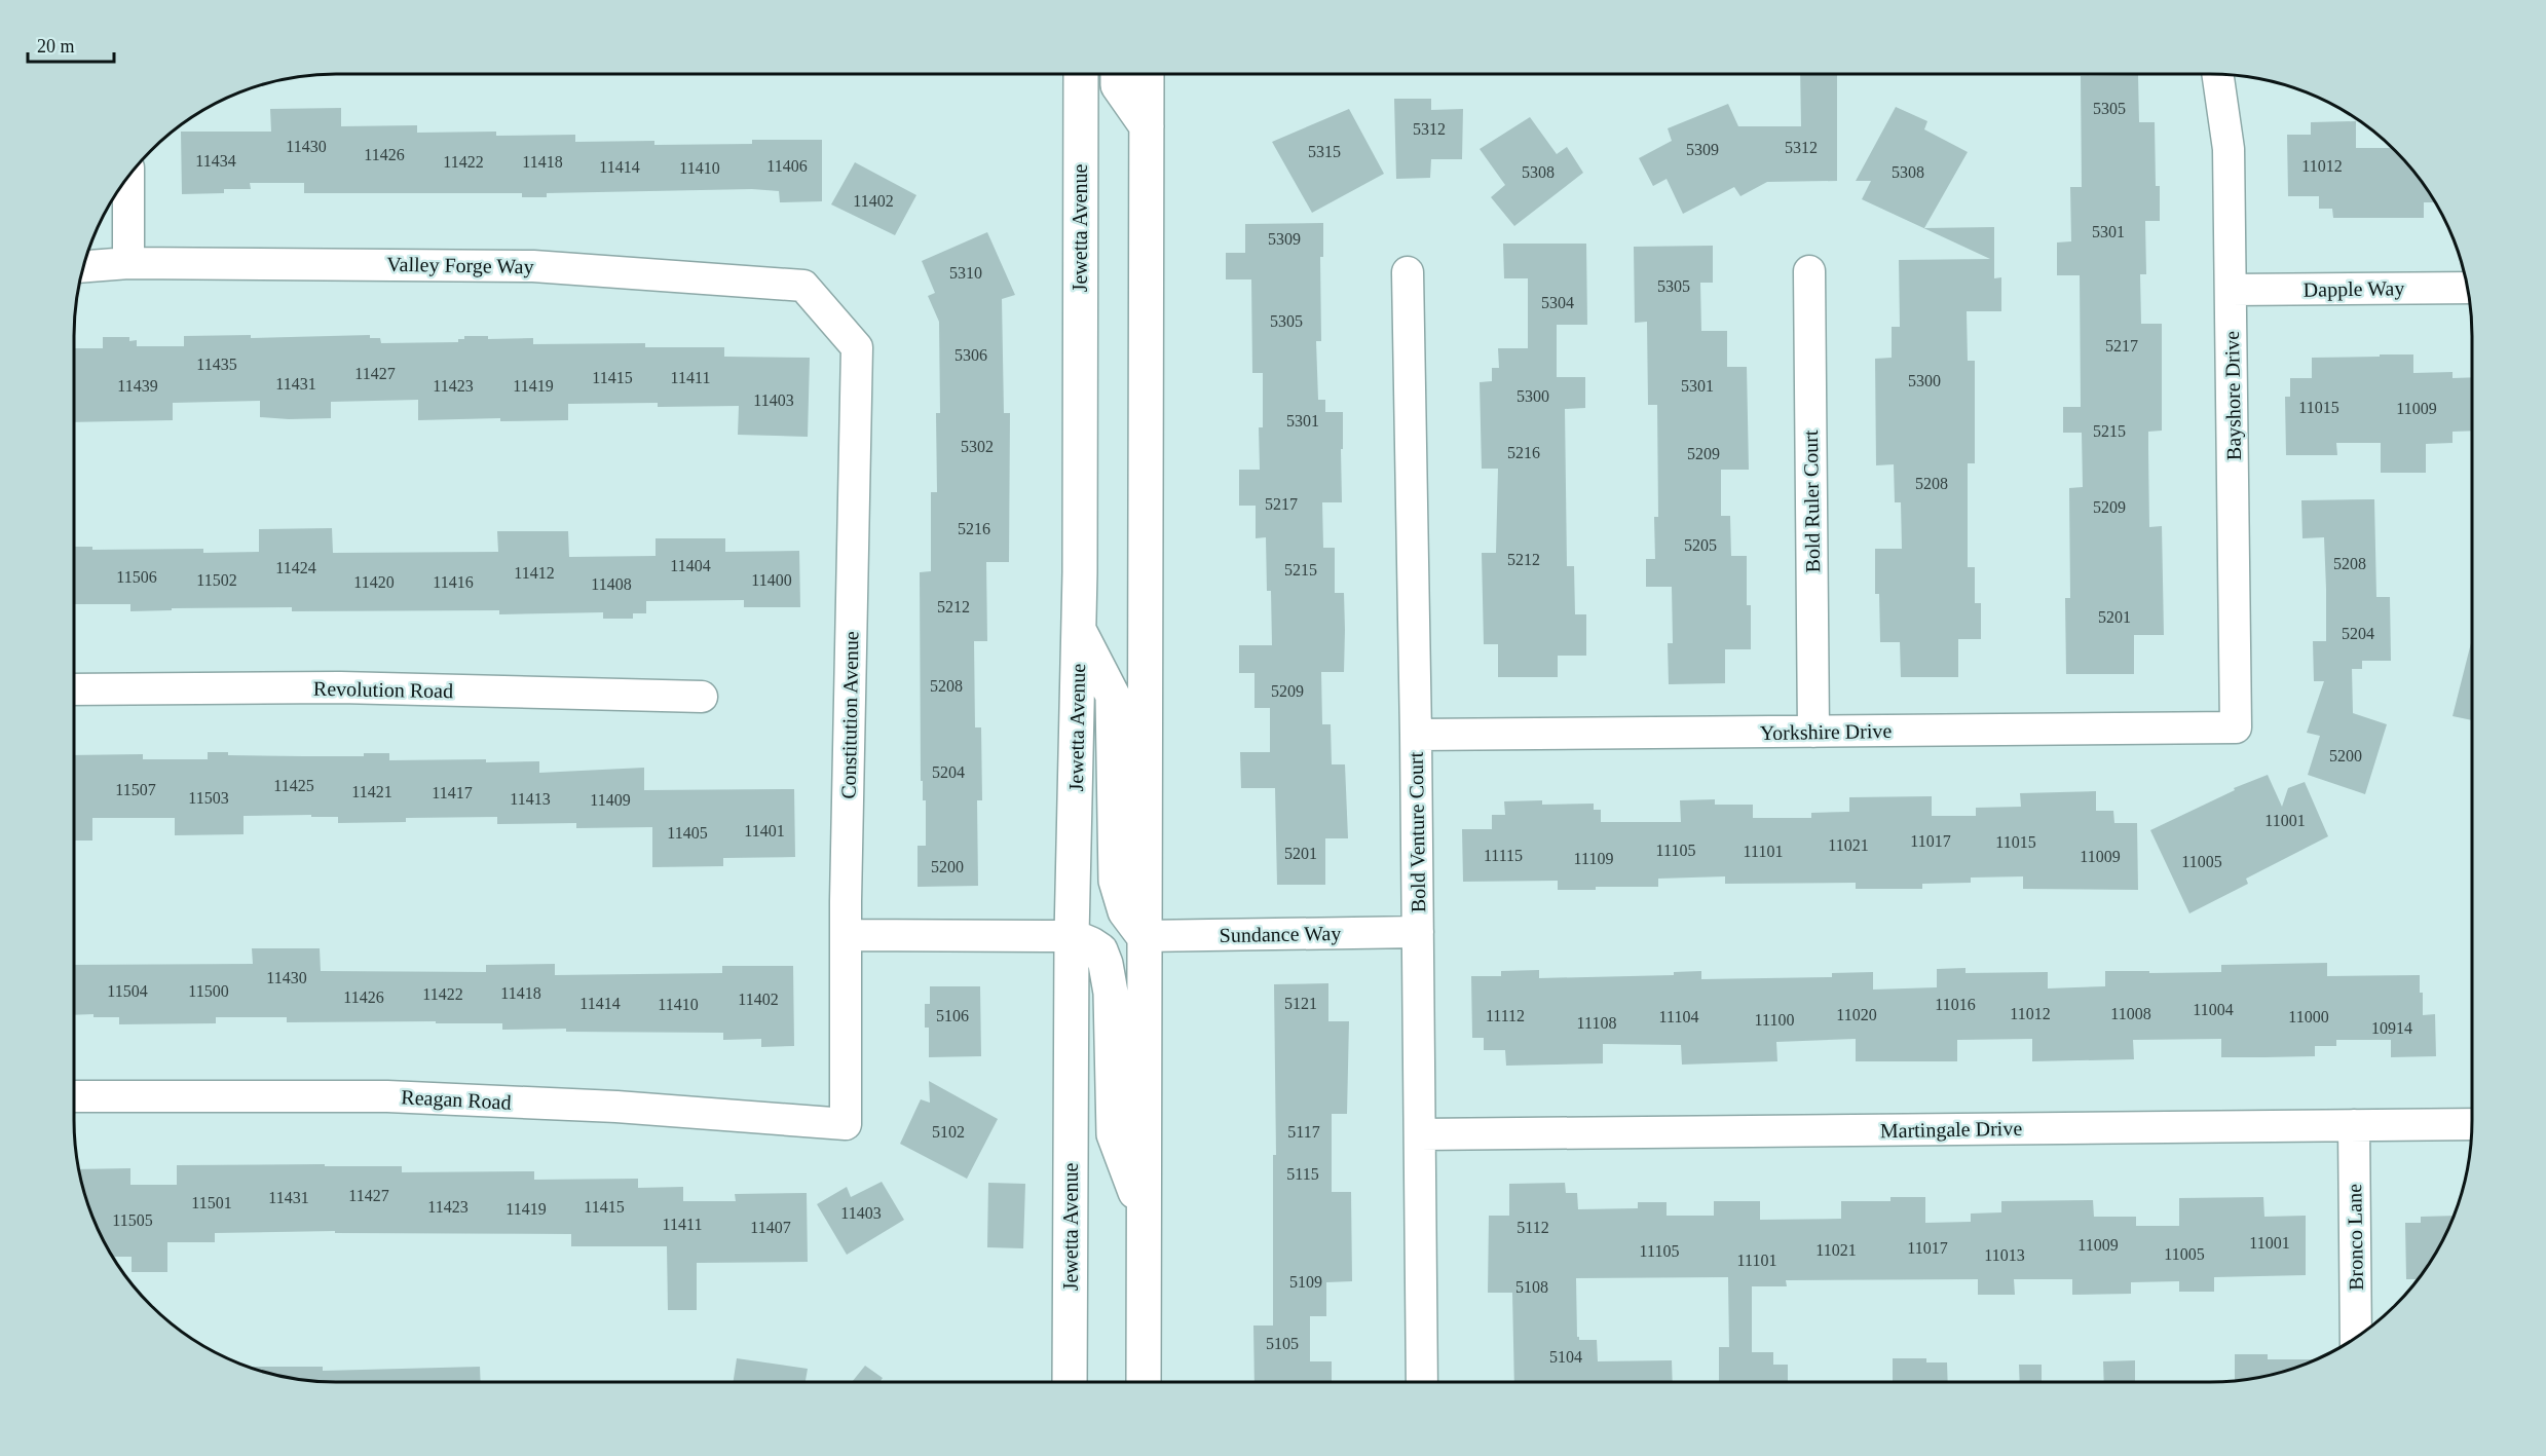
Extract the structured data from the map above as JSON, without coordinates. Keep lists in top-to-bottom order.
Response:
{
  "streets": {
    "street": [
      "Jewetta Avenue",
      "Valley Forge Way",
      "Dapple Way",
      "Bayshore Drive",
      "Bold Ruler Court",
      "Revolution Road",
      "Constitution Avenue",
      "Yorkshire Drive",
      "Bold Venture Court",
      "Sundance Way",
      "Reagan Road",
      "Martingale Drive",
      "Bronco Lane"
    ]
  },
  "crossings": [
    ["Valley Forge Way", "Constitution Avenue"],
    ["Dapple Way", "Bayshore Drive"],
    ["Bayshore Drive", "Yorkshire Drive"],
    ["Bold Ruler Court", "Yorkshire Drive"],
    ["Constitution Avenue", "Reagan Road"],
    ["Yorkshire Drive", "Bold Venture Court"],
    ["Bold Venture Court", "Sundance Way"],
    ["Bold Venture Court", "Martingale Drive"],
    ["Martingale Drive", "Bronco Lane"]
  ],
  "house_numbers": [
    "5305",
    "5312",
    "11430",
    "5312",
    "5309",
    "5315",
    "11426",
    "11434",
    "11422",
    "11418",
    "11406",
    "11012",
    "11414",
    "11410",
    "5308",
    "5308",
    "11402",
    "5301",
    "5309",
    "5310",
    "5305",
    "5304",
    "5305",
    "5217",
    "5306",
    "11435",
    "11427",
    "11415",
    "11411",
    "5300",
    "11431",
    "11439",
    "11423",
    "11419",
    "5301",
    "5300",
    "11403",
    "11015",
    "11009",
    "5301",
    "5215",
    "5302",
    "5216",
    "5209",
    "5208",
    "5217",
    "5209",
    "5216",
    "5205",
    "5212",
    "5208",
    "11404",
    "11424",
    "5215",
    "11412",
    "11506",
    "11502",
    "11400",
    "11420",
    "11416",
    "11408",
    "5212",
    "5201",
    "5204",
    "5208",
    "5209",
    "5200",
    "5204",
    "11425",
    "11507",
    "11421",
    "11417",
    "11503",
    "11413",
    "11409",
    "11001",
    "11401",
    "11405",
    "11017",
    "11015",
    "11021",
    "11105",
    "11101",
    "5201",
    "11115",
    "11009",
    "11109",
    "11005",
    "5200",
    "11430",
    "11504",
    "11500",
    "11418",
    "11422",
    "11426",
    "11402",
    "11414",
    "5121",
    "11410",
    "11016",
    "11004",
    "11012",
    "11008",
    "11020",
    "5106",
    "11112",
    "11104",
    "11000",
    "11100",
    "11108",
    "10914",
    "5102",
    "5117",
    "5115",
    "11427",
    "11431",
    "11501",
    "11423",
    "11415",
    "11419",
    "11403",
    "11505",
    "11411",
    "11407",
    "5112",
    "11001",
    "11009",
    "11017",
    "11021",
    "11105",
    "11005",
    "11013",
    "11101",
    "5109",
    "5108",
    "5105",
    "5104"
  ],
  "scale_bar": "20 m"
}
